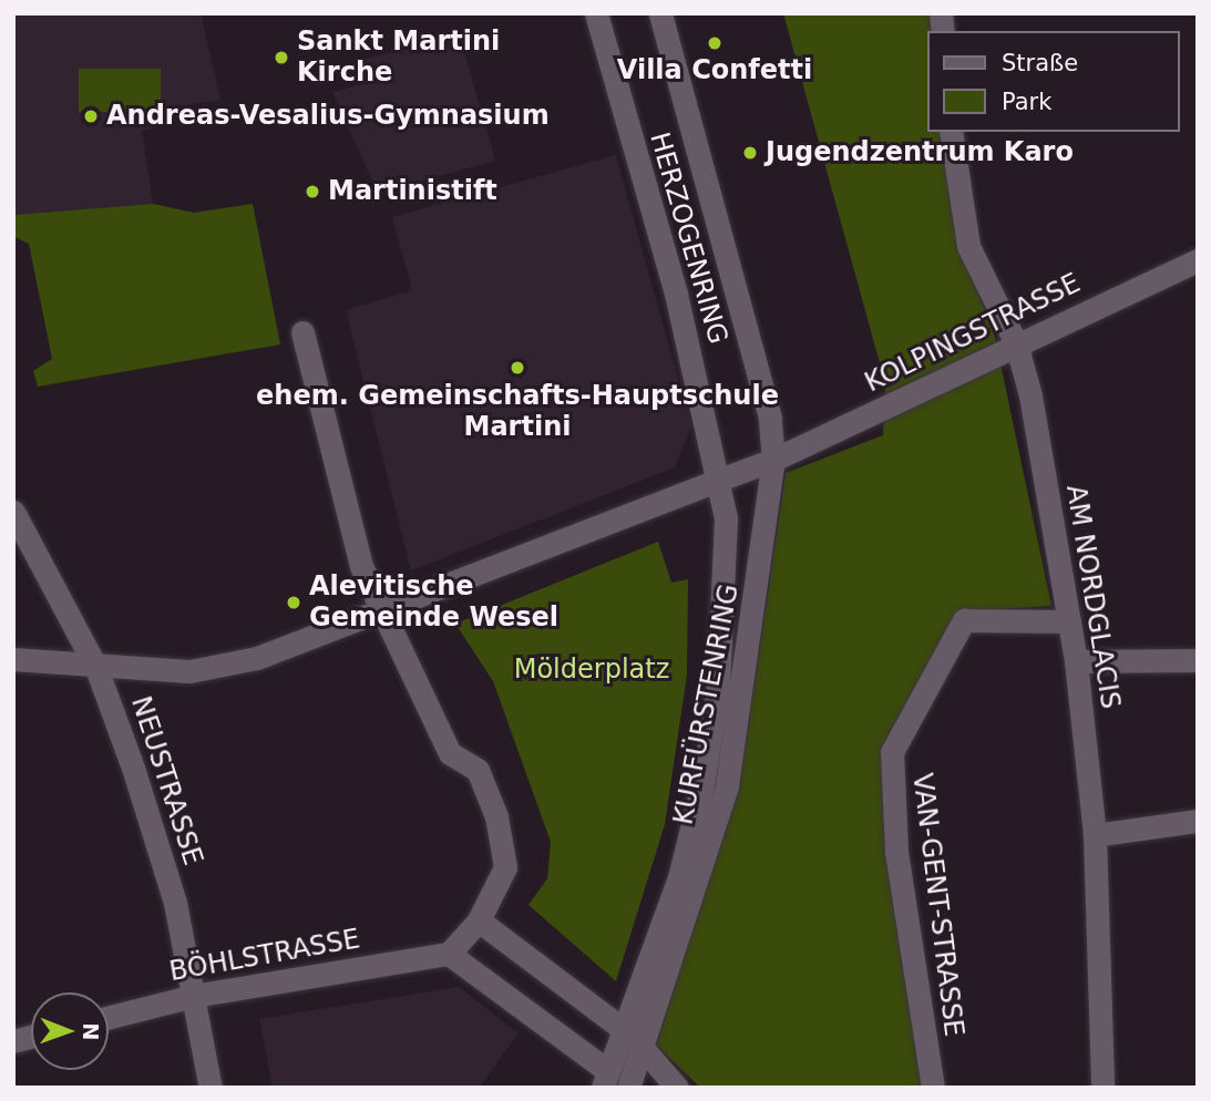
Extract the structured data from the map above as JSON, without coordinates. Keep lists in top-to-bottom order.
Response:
{
  "streets": {
    "street": [
      "HERZOGENRING",
      "KOLPINGSTRASSE",
      "AM NORDGLACIS",
      "KURFÜRSTENRING",
      "NEUSTRASSE",
      "VAN-GENT-STRASSE",
      "BÖHLSTRASSE"
    ]
  },
  "crossings": [
    ["HERZOGENRING", "KOLPINGSTRASSE"],
    ["HERZOGENRING", "KURFÜRSTENRING"],
    ["KOLPINGSTRASSE", "AM NORDGLACIS"],
    ["KOLPINGSTRASSE", "KURFÜRSTENRING"],
    ["KOLPINGSTRASSE", "NEUSTRASSE"],
    ["AM NORDGLACIS", "VAN-GENT-STRASSE"],
    ["NEUSTRASSE", "BÖHLSTRASSE"]
  ],
  "parks": ["Mölderplatz"],
  "places": [
    "Villa Confetti",
    "Sankt Martini Kirche",
    "Andreas-Vesalius-Gymnasium",
    "Jugendzentrum Karo",
    "Martinistift",
    "ehem. Gemeinschafts-Hauptschule Martini",
    "Alevitische Gemeinde Wesel"
  ],
  "legend": ["Straße", "Park"],
  "north": "right"
}
